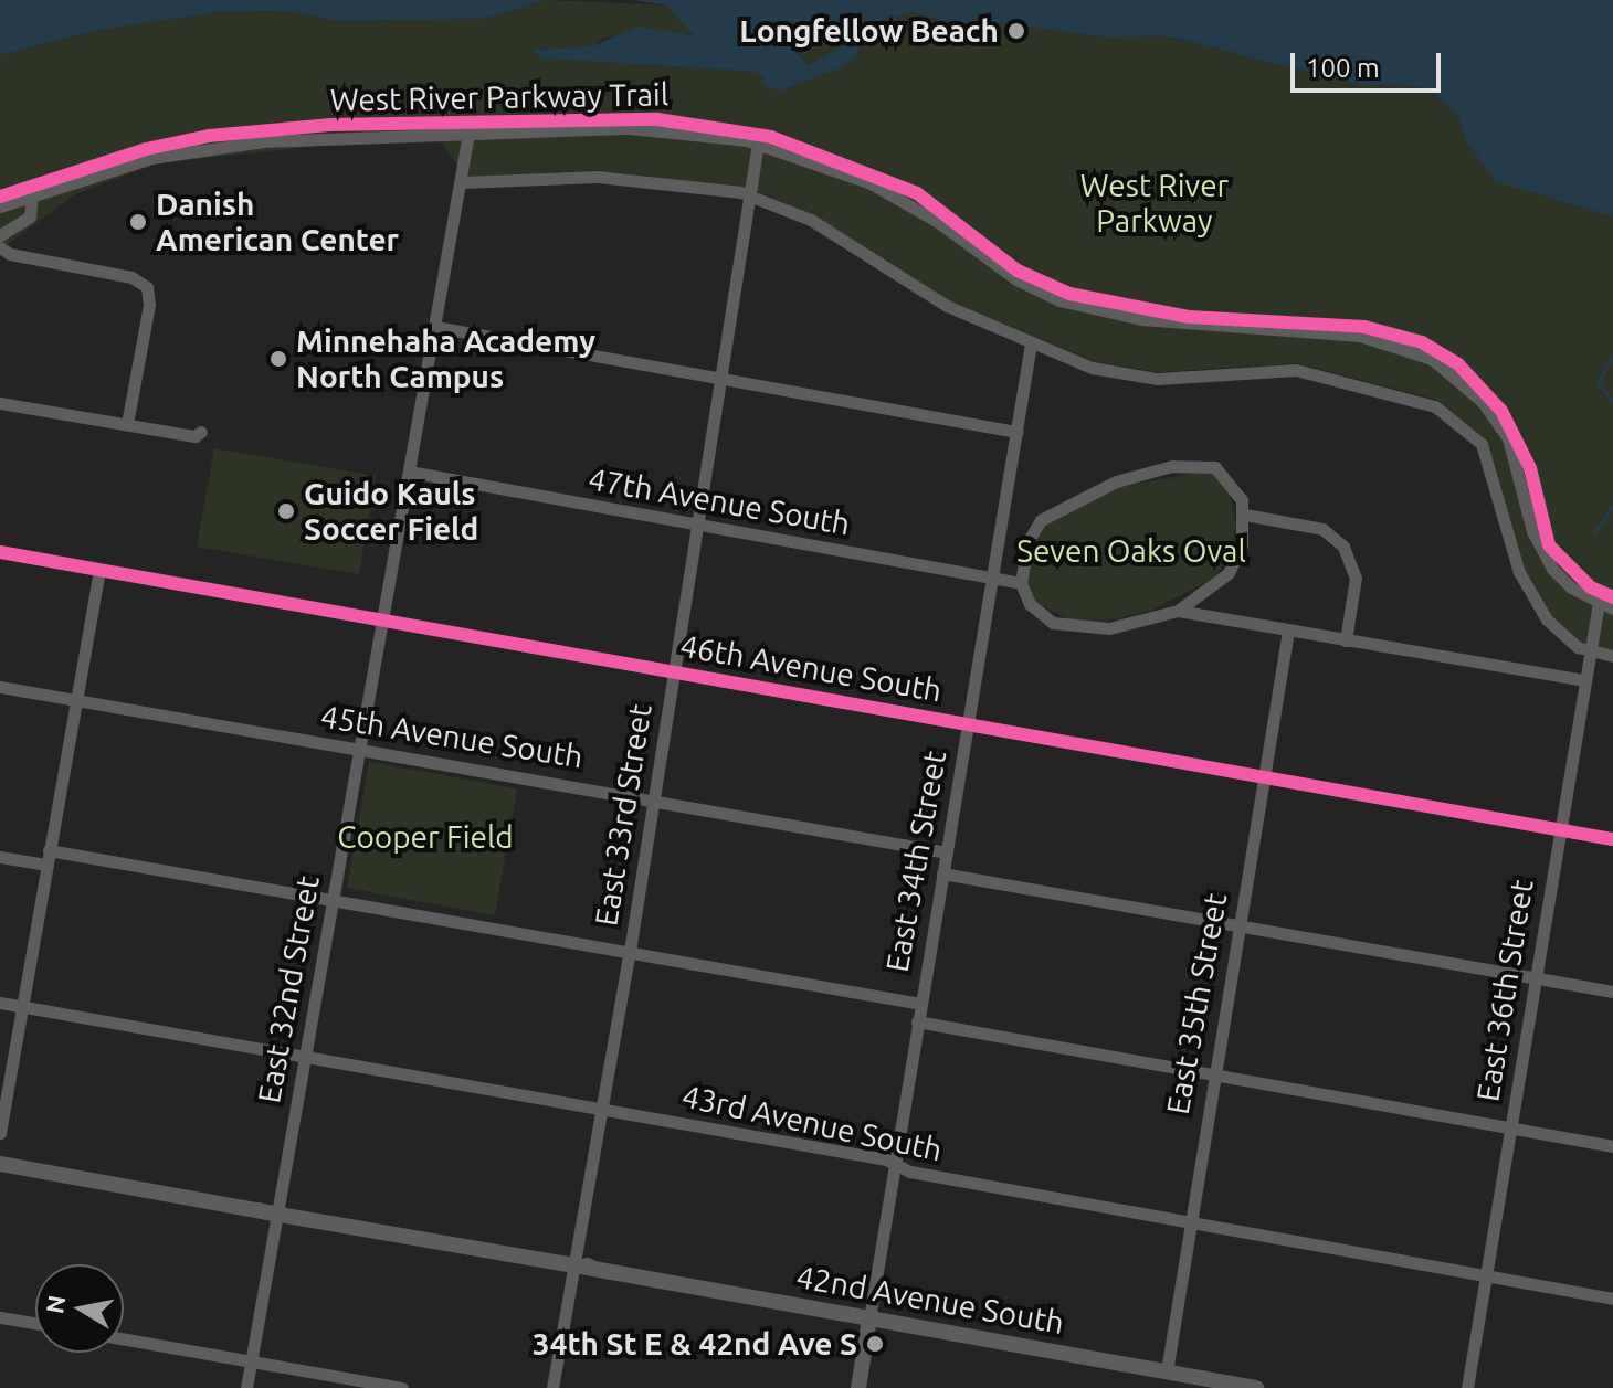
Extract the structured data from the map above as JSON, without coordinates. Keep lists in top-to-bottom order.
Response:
{
  "streets": {
    "street": [
      "47th Avenue South",
      "46th Avenue South",
      "45th Avenue South",
      "East 33rd Street",
      "East 34th Street",
      "East 32nd Street",
      "East 36th Street",
      "East 35th Street",
      "43rd Avenue South",
      "42nd Avenue South"
    ],
    "cycle path": ["West River Parkway Trail"]
  },
  "crossings": [
    ["47th Avenue South", "East 33rd Street"],
    ["47th Avenue South", "East 34th Street"],
    ["47th Avenue South", "East 32nd Street"],
    ["46th Avenue South", "East 33rd Street"],
    ["46th Avenue South", "East 34th Street"],
    ["46th Avenue South", "East 32nd Street"],
    ["46th Avenue South", "East 36th Street"],
    ["46th Avenue South", "East 35th Street"],
    ["45th Avenue South", "East 33rd Street"],
    ["45th Avenue South", "East 34th Street"],
    ["45th Avenue South", "East 32nd Street"],
    ["East 33rd Street", "43rd Avenue South"],
    ["East 33rd Street", "42nd Avenue South"],
    ["East 34th Street", "43rd Avenue South"],
    ["East 34th Street", "42nd Avenue South"],
    ["East 32nd Street", "43rd Avenue South"],
    ["East 32nd Street", "42nd Avenue South"],
    ["East 36th Street", "43rd Avenue South"],
    ["East 35th Street", "43rd Avenue South"],
    ["East 35th Street", "42nd Avenue South"]
  ],
  "parks": ["West River Parkway", "Seven Oaks Oval", "Cooper Field"],
  "places": [
    "Longfellow Beach",
    "Danish American Center",
    "Minnehaha Academy North Campus",
    "Guido Kauls Soccer Field",
    "34th St E & 42nd Ave S"
  ],
  "scale_bar": "100 m",
  "north": "left"
}
